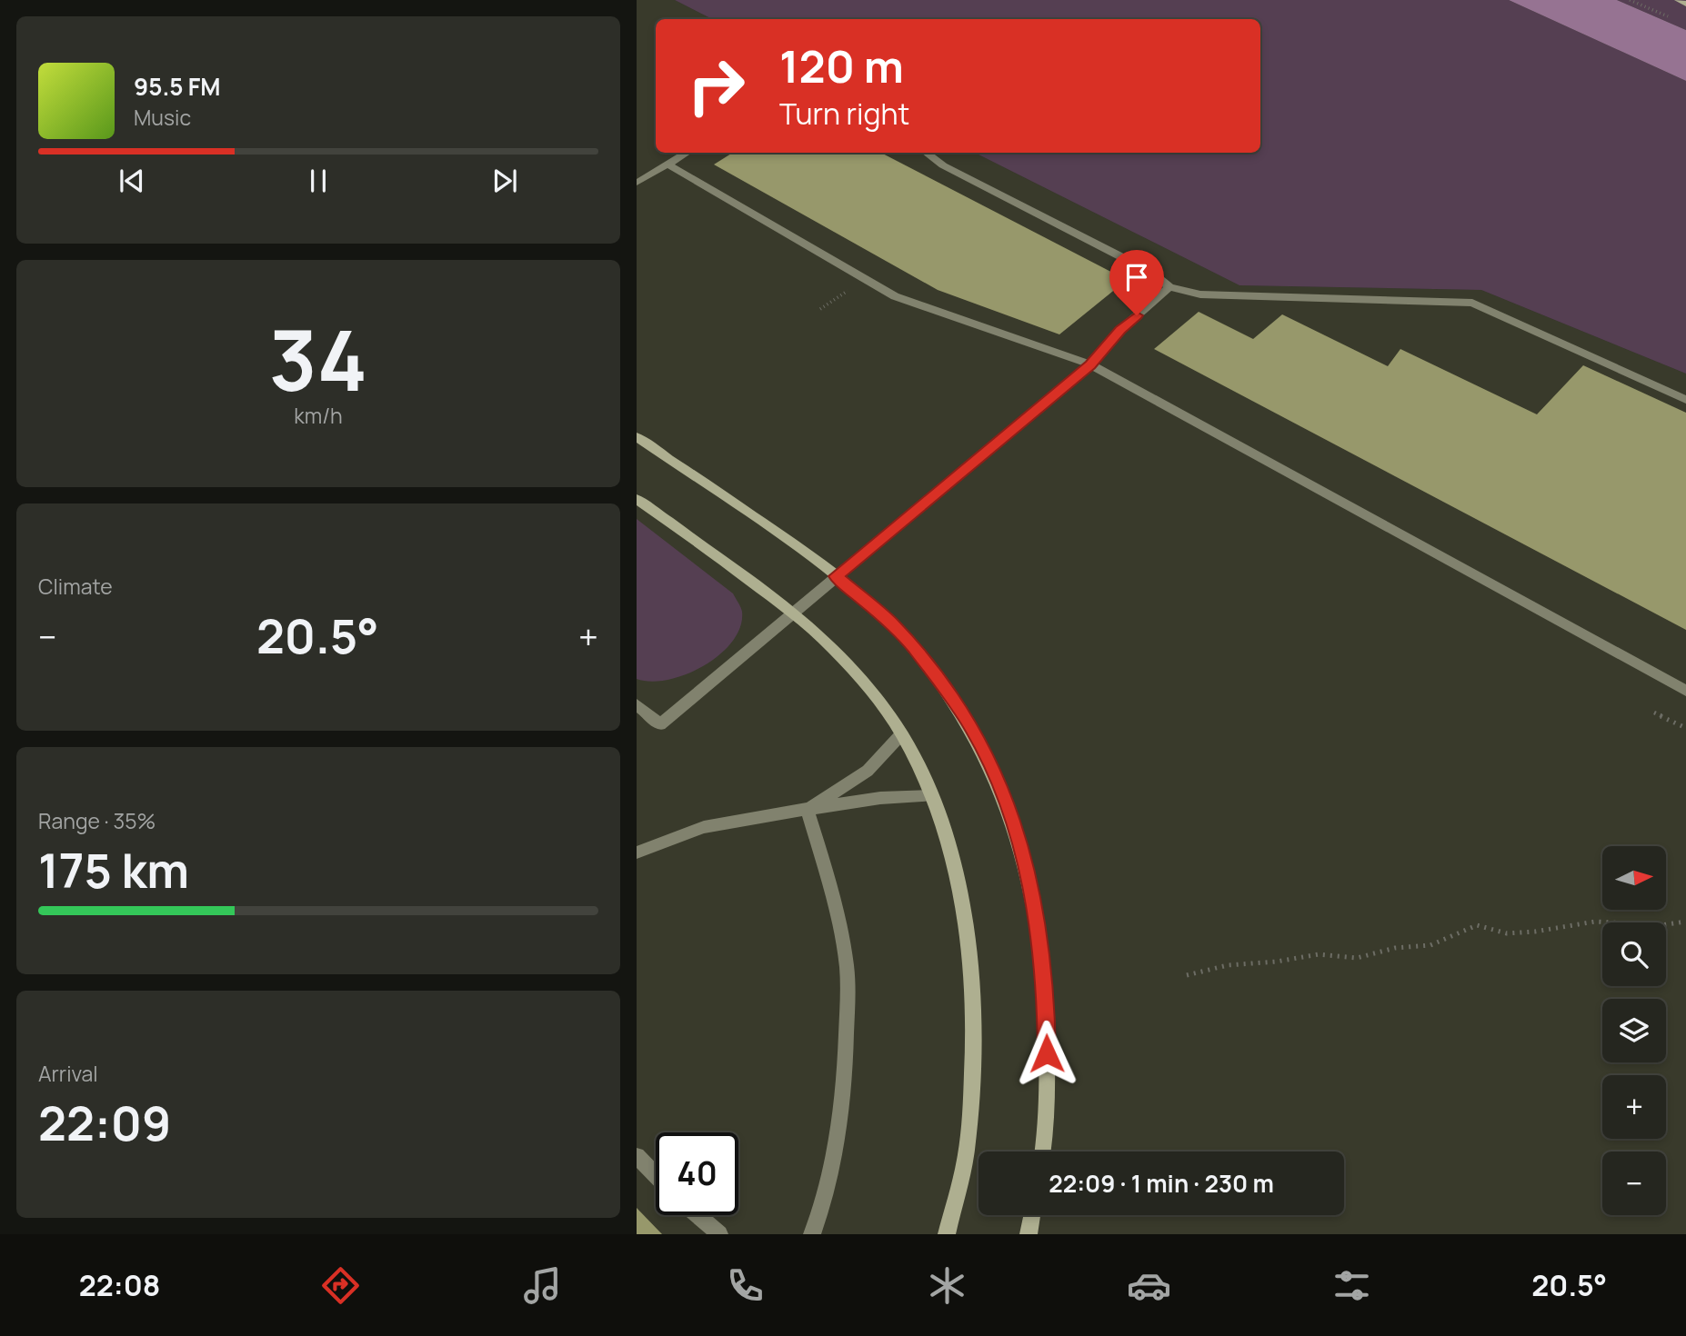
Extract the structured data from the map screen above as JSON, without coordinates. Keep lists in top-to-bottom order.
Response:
{
  "north": "right",
  "page": {
    "turn": ["120 m", "Turn right"],
    "song": ["95.5 FM", "Music"],
    "tile": [
      ["34", "km/h"],
      "Climate",
      ["Range · 35%", "175 km"],
      ["Arrival", "22:09"]
    ],
    "heat": ["−", "20.5°", "+"],
    "map_buttons": ["+", "−"],
    "limit": "40",
    "trip": "22:09 · 1 min · 230 m",
    "tabs": ["22:08", "20.5°"]
  }
}
